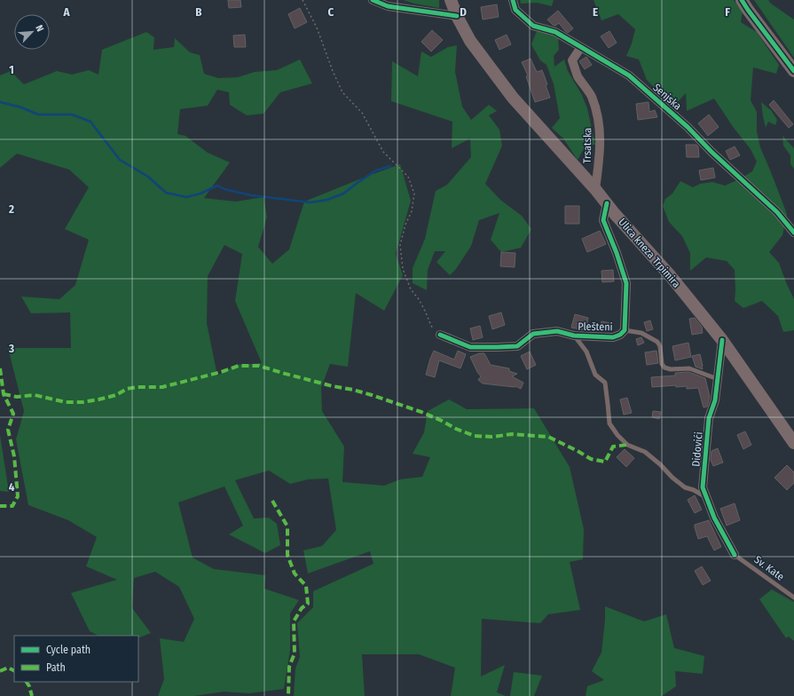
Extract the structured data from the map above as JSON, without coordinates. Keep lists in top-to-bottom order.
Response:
{
  "streets": {
    "main road": ["Ulica kneza Trpimira"],
    "street": [
      "Senjska",
      "Trsatska",
      "Plešteni",
      "Didovići"
    ],
    "lane": ["Sv. Kate"]
  },
  "crossings": [
    ["Senjska", "Trsatska"],
    ["Trsatska", "Ulica kneza Trpimira"],
    ["Ulica kneza Trpimira", "Plešteni"],
    ["Ulica kneza Trpimira", "Didovići"],
    ["Didovići", "Sv. Kate"]
  ],
  "legend": ["Cycle path", "Path"],
  "north": "top right",
  "grid": {
    "columns": [
      "A",
      "B",
      "C",
      "D",
      "E",
      "F"
    ],
    "rows": [
      "1",
      "2",
      "3",
      "4"
    ]
  }
}
